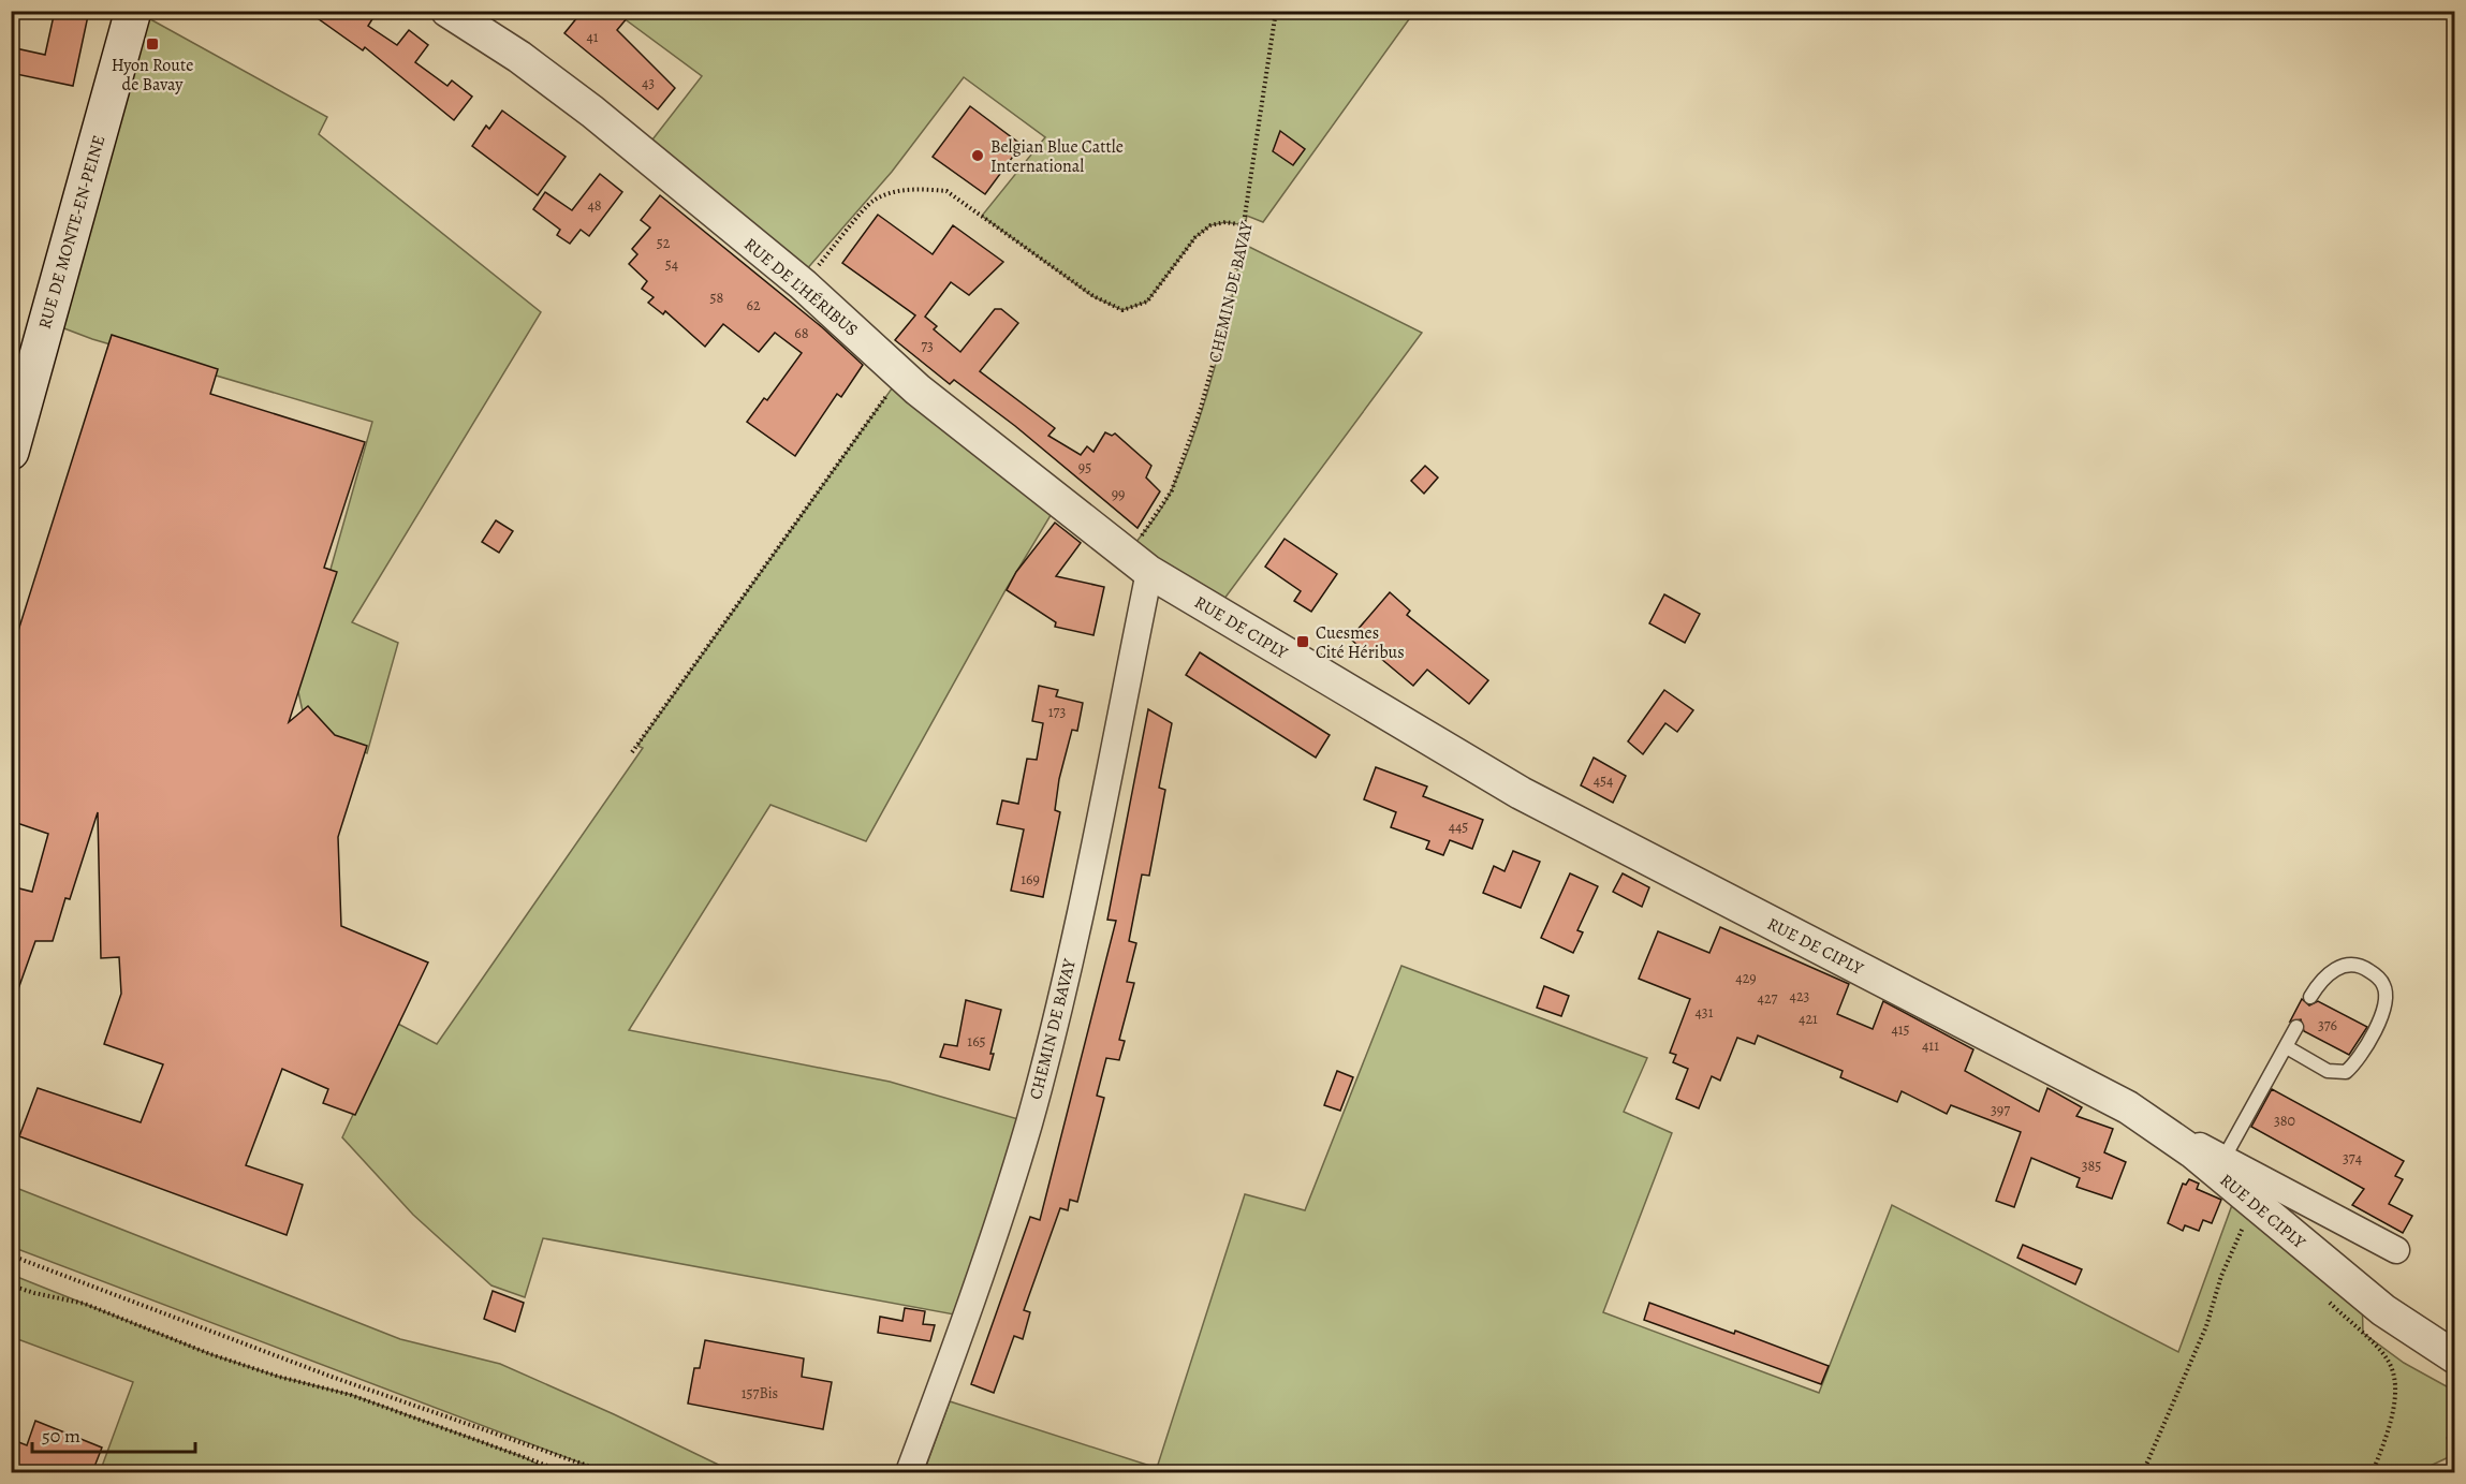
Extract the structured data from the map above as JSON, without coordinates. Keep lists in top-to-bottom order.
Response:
{
  "streets": {
    "main road": ["RUE DE MONTE-EN-PEINE"],
    "street": ["RUE DE L'HÉRIBUS", "CHEMIN DE BAVAY", "RUE DE CIPLY"]
  },
  "crossings": [
    ["RUE DE L'HÉRIBUS", "CHEMIN DE BAVAY"],
    ["RUE DE L'HÉRIBUS", "RUE DE CIPLY"],
    ["CHEMIN DE BAVAY", "RUE DE CIPLY"]
  ],
  "places": {
    "transit": ["Hyon Route de Bavay", "Cuesmes Cité Héribus"],
    "other": ["Belgian Blue Cattle International"]
  },
  "house_numbers": [
    "41",
    "43",
    "48",
    "52",
    "54",
    "58",
    "62",
    "68",
    "73",
    "95",
    "99",
    "173",
    "454",
    "445",
    "169",
    "429",
    "423",
    "427",
    "431",
    "421",
    "376",
    "415",
    "165",
    "411",
    "397",
    "380",
    "374",
    "385",
    "157Bis"
  ],
  "scale_bar": "50 m"
}
